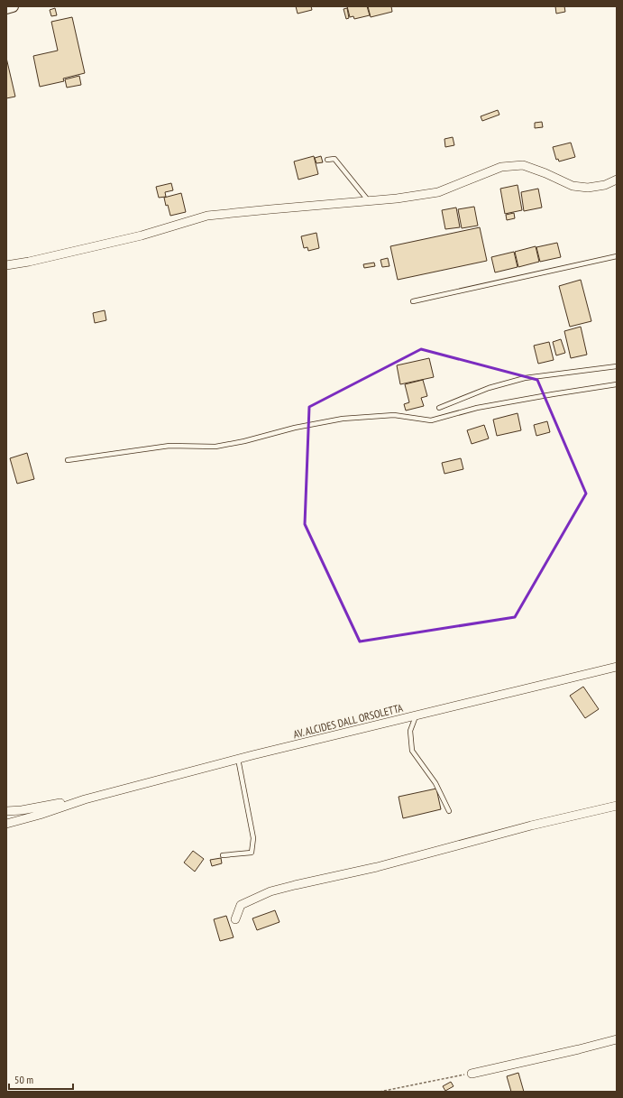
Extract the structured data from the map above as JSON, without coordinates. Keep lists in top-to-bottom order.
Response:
{
  "streets": {
    "street": ["AV. ALCIDES DALL ORSOLETTA"]
  },
  "scale_bar": "50 m"
}
